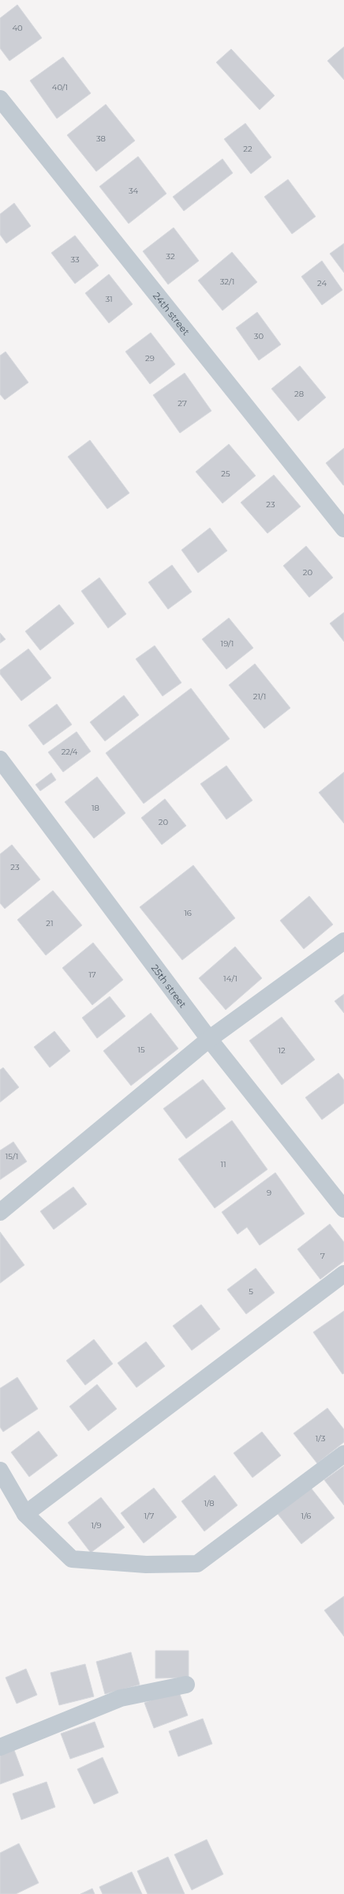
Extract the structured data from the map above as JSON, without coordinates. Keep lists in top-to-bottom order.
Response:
{
  "streets": {
    "street": ["24th street", "25th street"]
  },
  "house_numbers": [
    "40",
    "40/1",
    "38",
    "22",
    "34",
    "32",
    "33",
    "32/1",
    "24",
    "31",
    "30",
    "29",
    "28",
    "27",
    "25",
    "23",
    "20",
    "19/1",
    "21/1",
    "22/4",
    "18",
    "20",
    "23",
    "16",
    "21",
    "17",
    "14/1",
    "15",
    "12",
    "15/1",
    "11",
    "9",
    "7",
    "5",
    "1/3",
    "1/8",
    "1/7",
    "1/6",
    "1/9"
  ]
}
